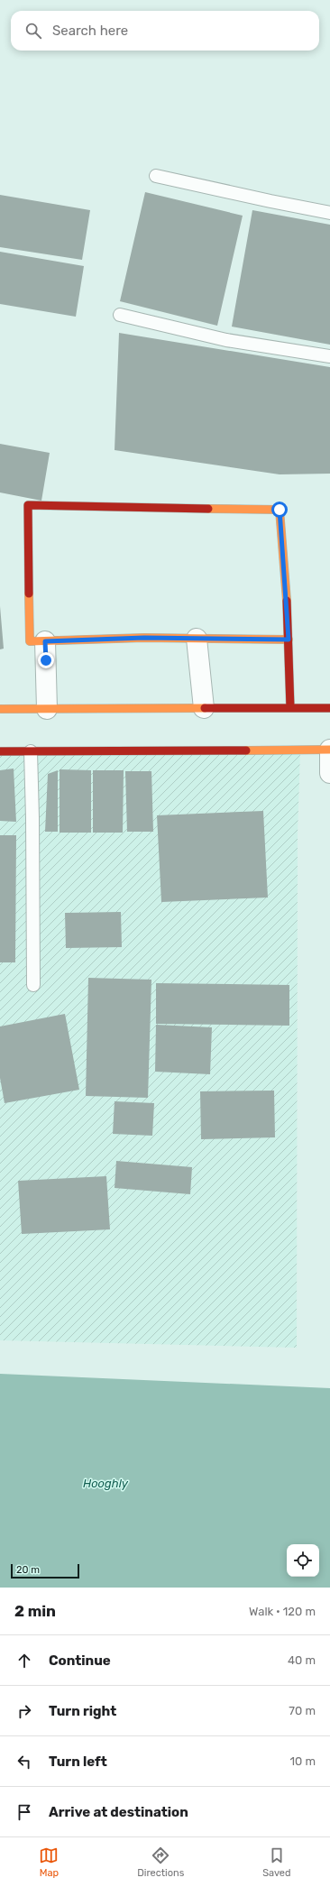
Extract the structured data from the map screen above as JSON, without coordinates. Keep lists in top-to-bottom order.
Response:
{
  "water": ["Hooghly"],
  "scale_bar": "20 m",
  "page": {
    "search": "Search here",
    "scale": "20 m",
    "heading": ["2 min", "Walk · 120 m"],
    "list": [
      ["Continue", "40 m"],
      ["Turn right", "70 m"],
      ["Turn left", "10 m"],
      "Arrive at destination"
    ],
    "nav": ["Map", "Directions", "Saved"]
  }
}
